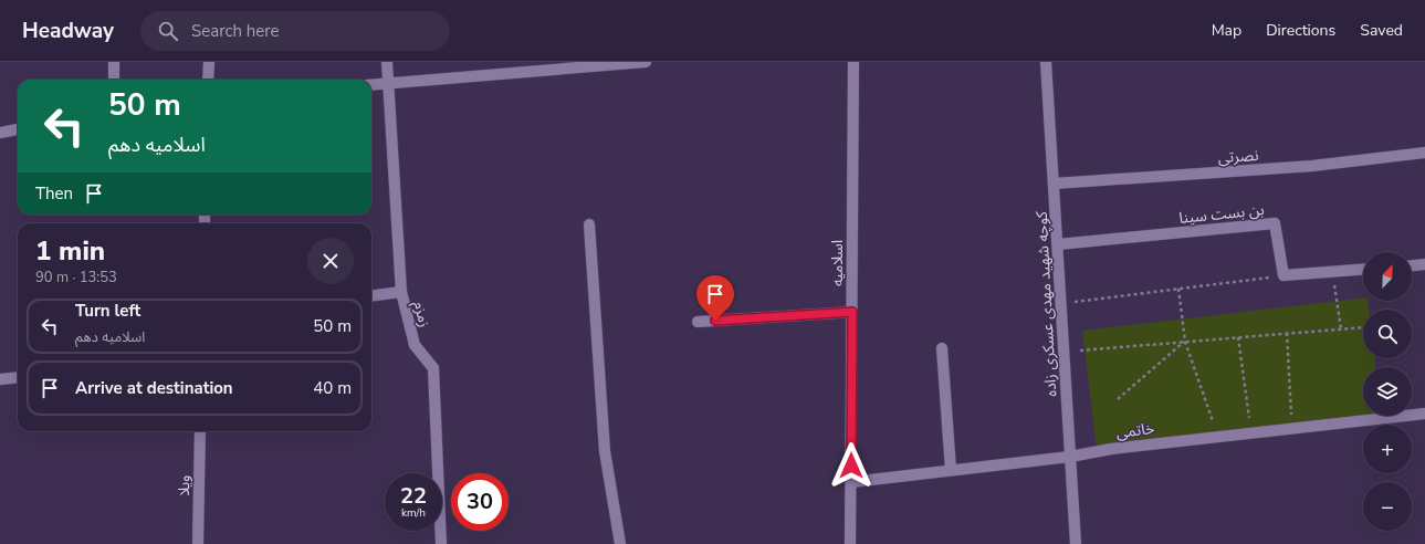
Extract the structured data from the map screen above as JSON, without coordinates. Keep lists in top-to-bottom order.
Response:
{
  "streets": {
    "street": [
      "نصرتی",
      "بن بست سینا",
      "اسلامیه",
      "کوچه شهید مهدی عسکری زاده",
      "زمزم",
      "خاتمی",
      "ویلا"
    ]
  },
  "crossings": [
    ["نصرتی", "کوچه شهید مهدی عسکری زاده"],
    ["بن بست سینا", "کوچه شهید مهدی عسکری زاده"],
    ["اسلامیه", "خاتمی"],
    ["کوچه شهید مهدی عسکری زاده", "خاتمی"]
  ],
  "north": "top right",
  "page": {
    "header": "Headway",
    "search": "Search here",
    "nav": ["Map", "Directions", "Saved"],
    "turn": ["50 m", "اسلامیه دهم"],
    "then": "Then",
    "heading": ["1 min", "90 m · 13:53"],
    "map_buttons": ["+", "−"],
    "list": [
      {
        "name": "Turn left",
        "note": "اسلامیه دهم",
        "value": "50 m"
      },
      {
        "name": "Arrive at destination",
        "value": "40 m"
      }
    ],
    "speed": "22 km/h",
    "limit": "30"
  }
}
